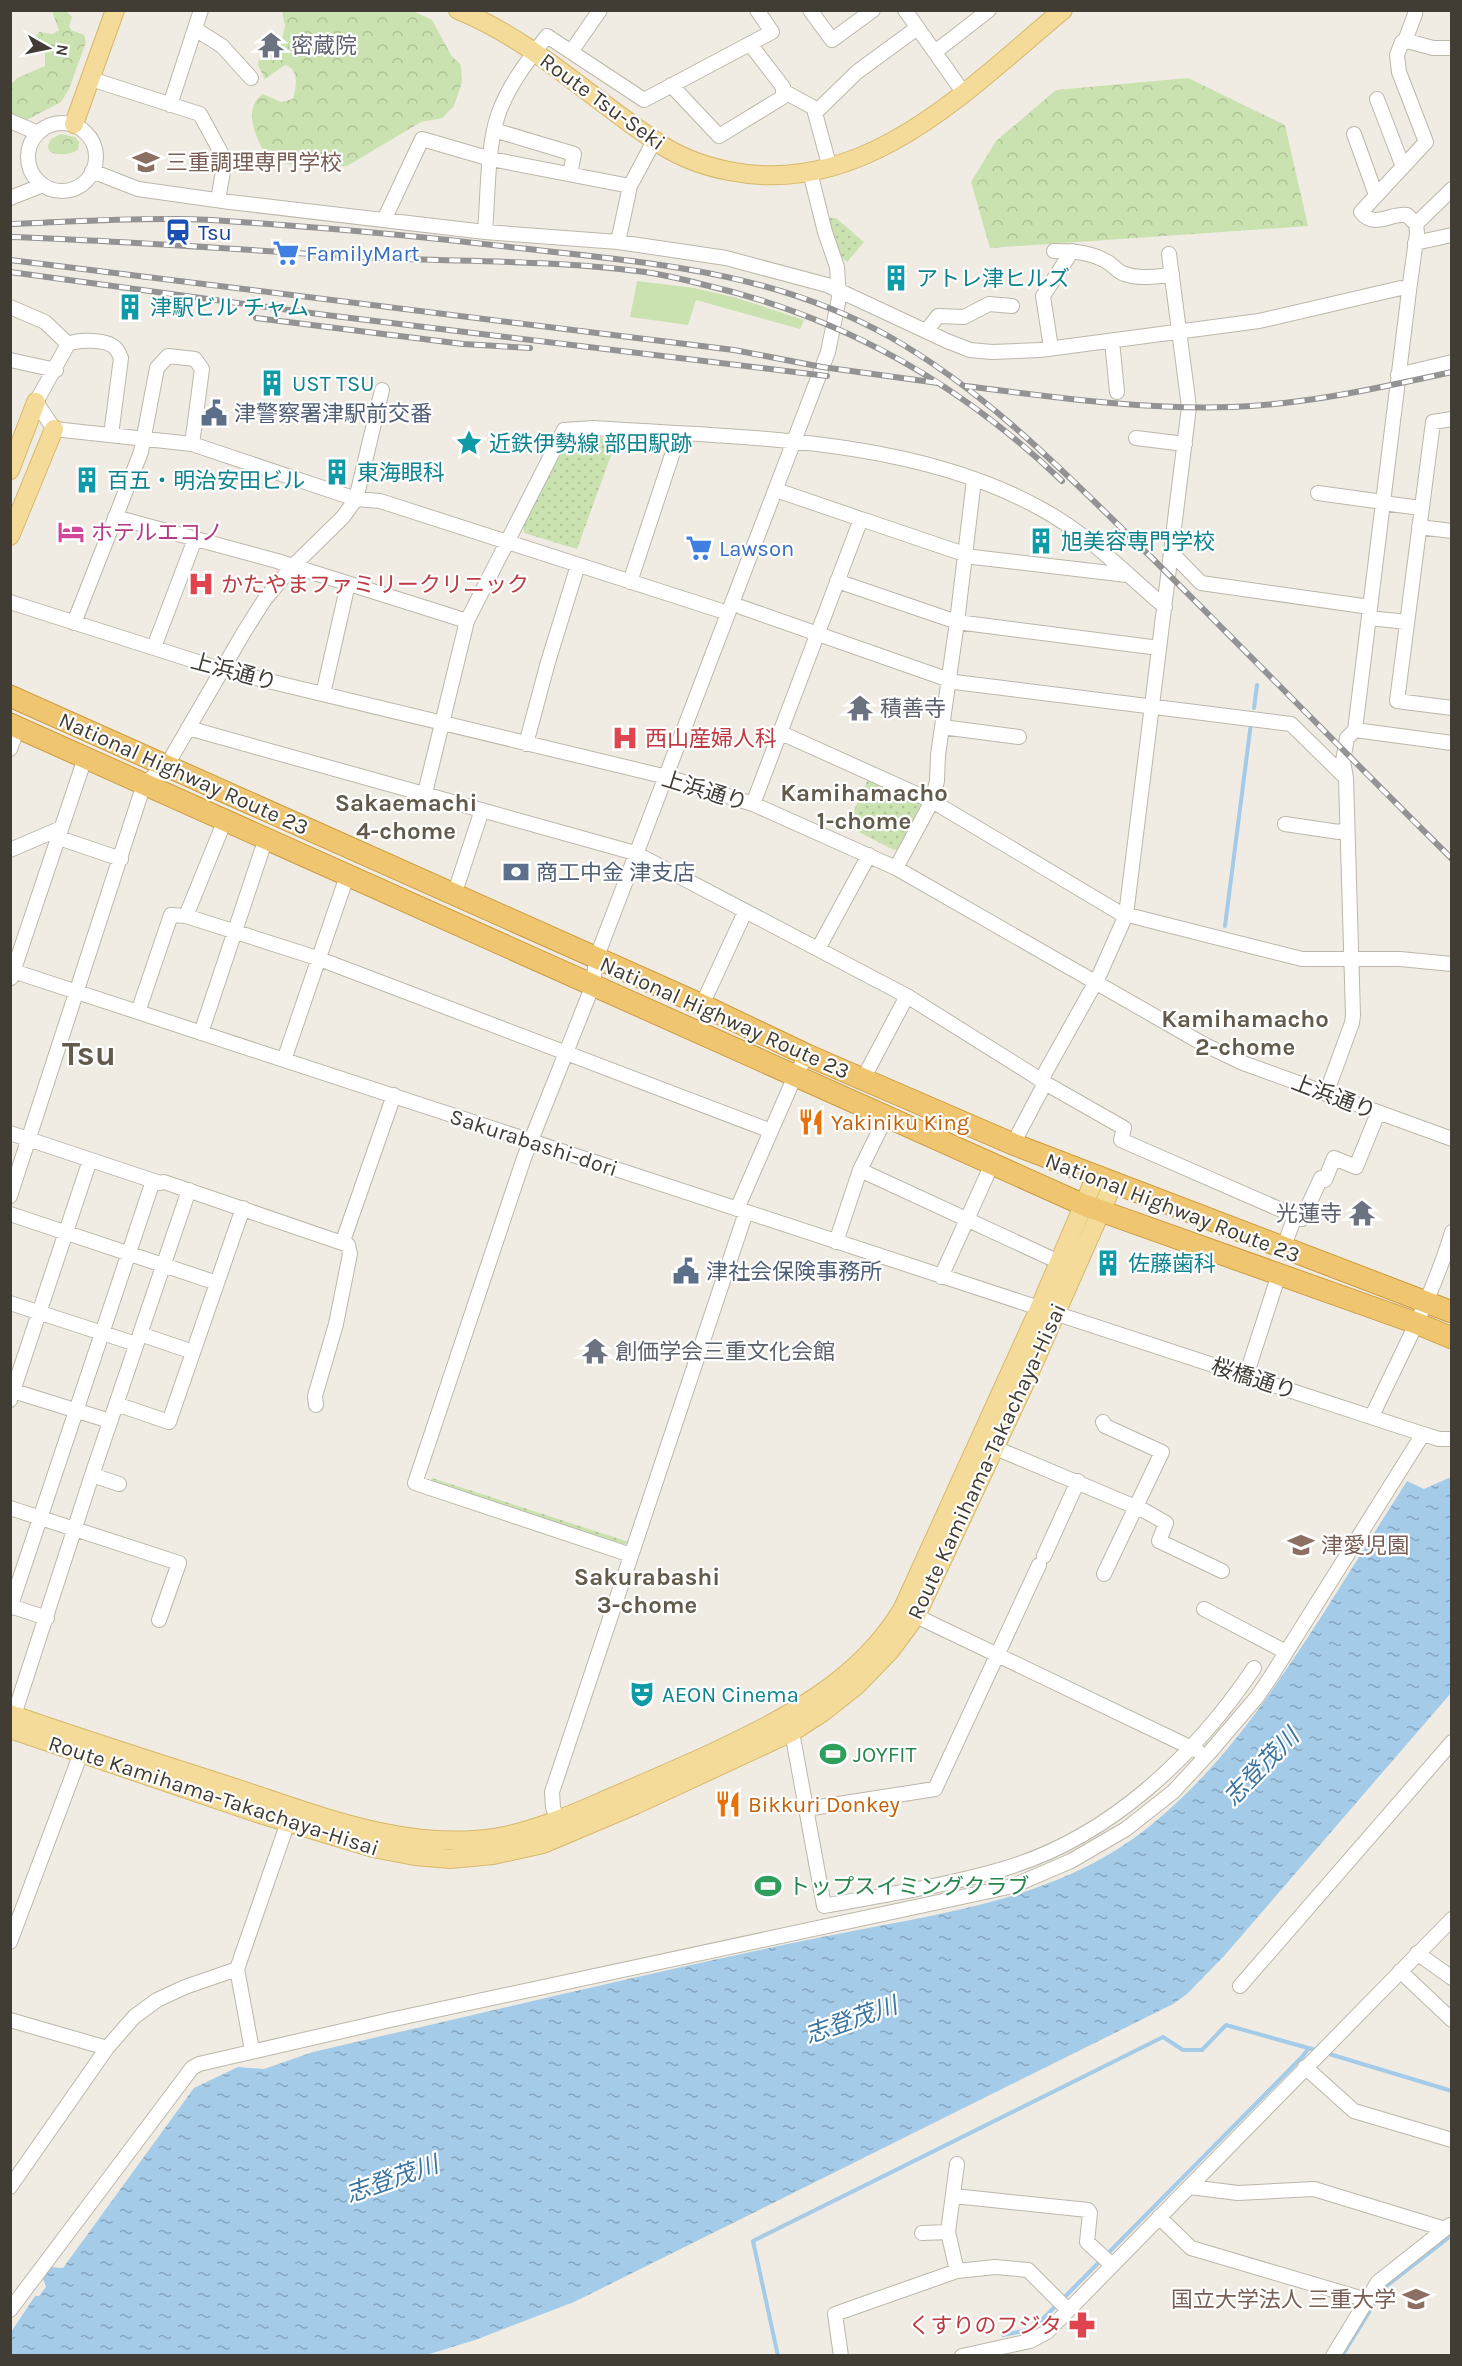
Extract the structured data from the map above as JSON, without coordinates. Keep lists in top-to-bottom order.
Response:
{
  "streets": {
    "highway": ["National Highway Route 23"],
    "main road": ["Route Tsu-Seki", "Route Kamihama-Takachaya-Hisai"],
    "street": ["上浜通り", "Sakurabashi-dori", "桜橋通り"]
  },
  "crossings": [
    ["National Highway Route 23", "Route Kamihama-Takachaya-Hisai"],
    ["Sakurabashi-dori", "桜橋通り"],
    ["Sakurabashi-dori", "Route Kamihama-Takachaya-Hisai"],
    ["桜橋通り", "Route Kamihama-Takachaya-Hisai"]
  ],
  "districts": [
    "Kamihamacho 1-chome",
    "Sakaemachi 4-chome",
    "Kamihamacho 2-chome",
    "Tsu",
    "Sakurabashi 3-chome"
  ],
  "water": ["志登茂川"],
  "places": {
    "temple": [
      "密蔵院",
      "積善寺",
      "光蓮寺",
      "創価学会三重文化会館"
    ],
    "school or university": ["三重調理専門学校", "津愛児園", "国立大学法人 三重大学"],
    "station": ["Tsu"],
    "supermarket": ["FamilyMart", "Lawson"],
    "building": [
      "アトレ津ヒルズ",
      "津駅ビル チャム",
      "UST TSU",
      "東海眼科",
      "百五・明治安田ビル",
      "旭美容専門学校",
      "佐藤歯科"
    ],
    "public building": ["津警察署津駅前交番", "津社会保険事務所"],
    "place": ["近鉄伊勢線 部田駅跡"],
    "hotel": ["ホテルエコノ"],
    "hospital": ["かたやまファミリークリニック", "西山産婦人科"],
    "bank": ["商工中金 津支店"],
    "restaurant": ["Yakiniku King", "Bikkuri Donkey"],
    "theatre": ["AEON Cinema"],
    "sports": ["JOYFIT", "トップスイミングクラブ"],
    "pharmacy": ["くすりのフジタ"]
  },
  "north": "right"
}
